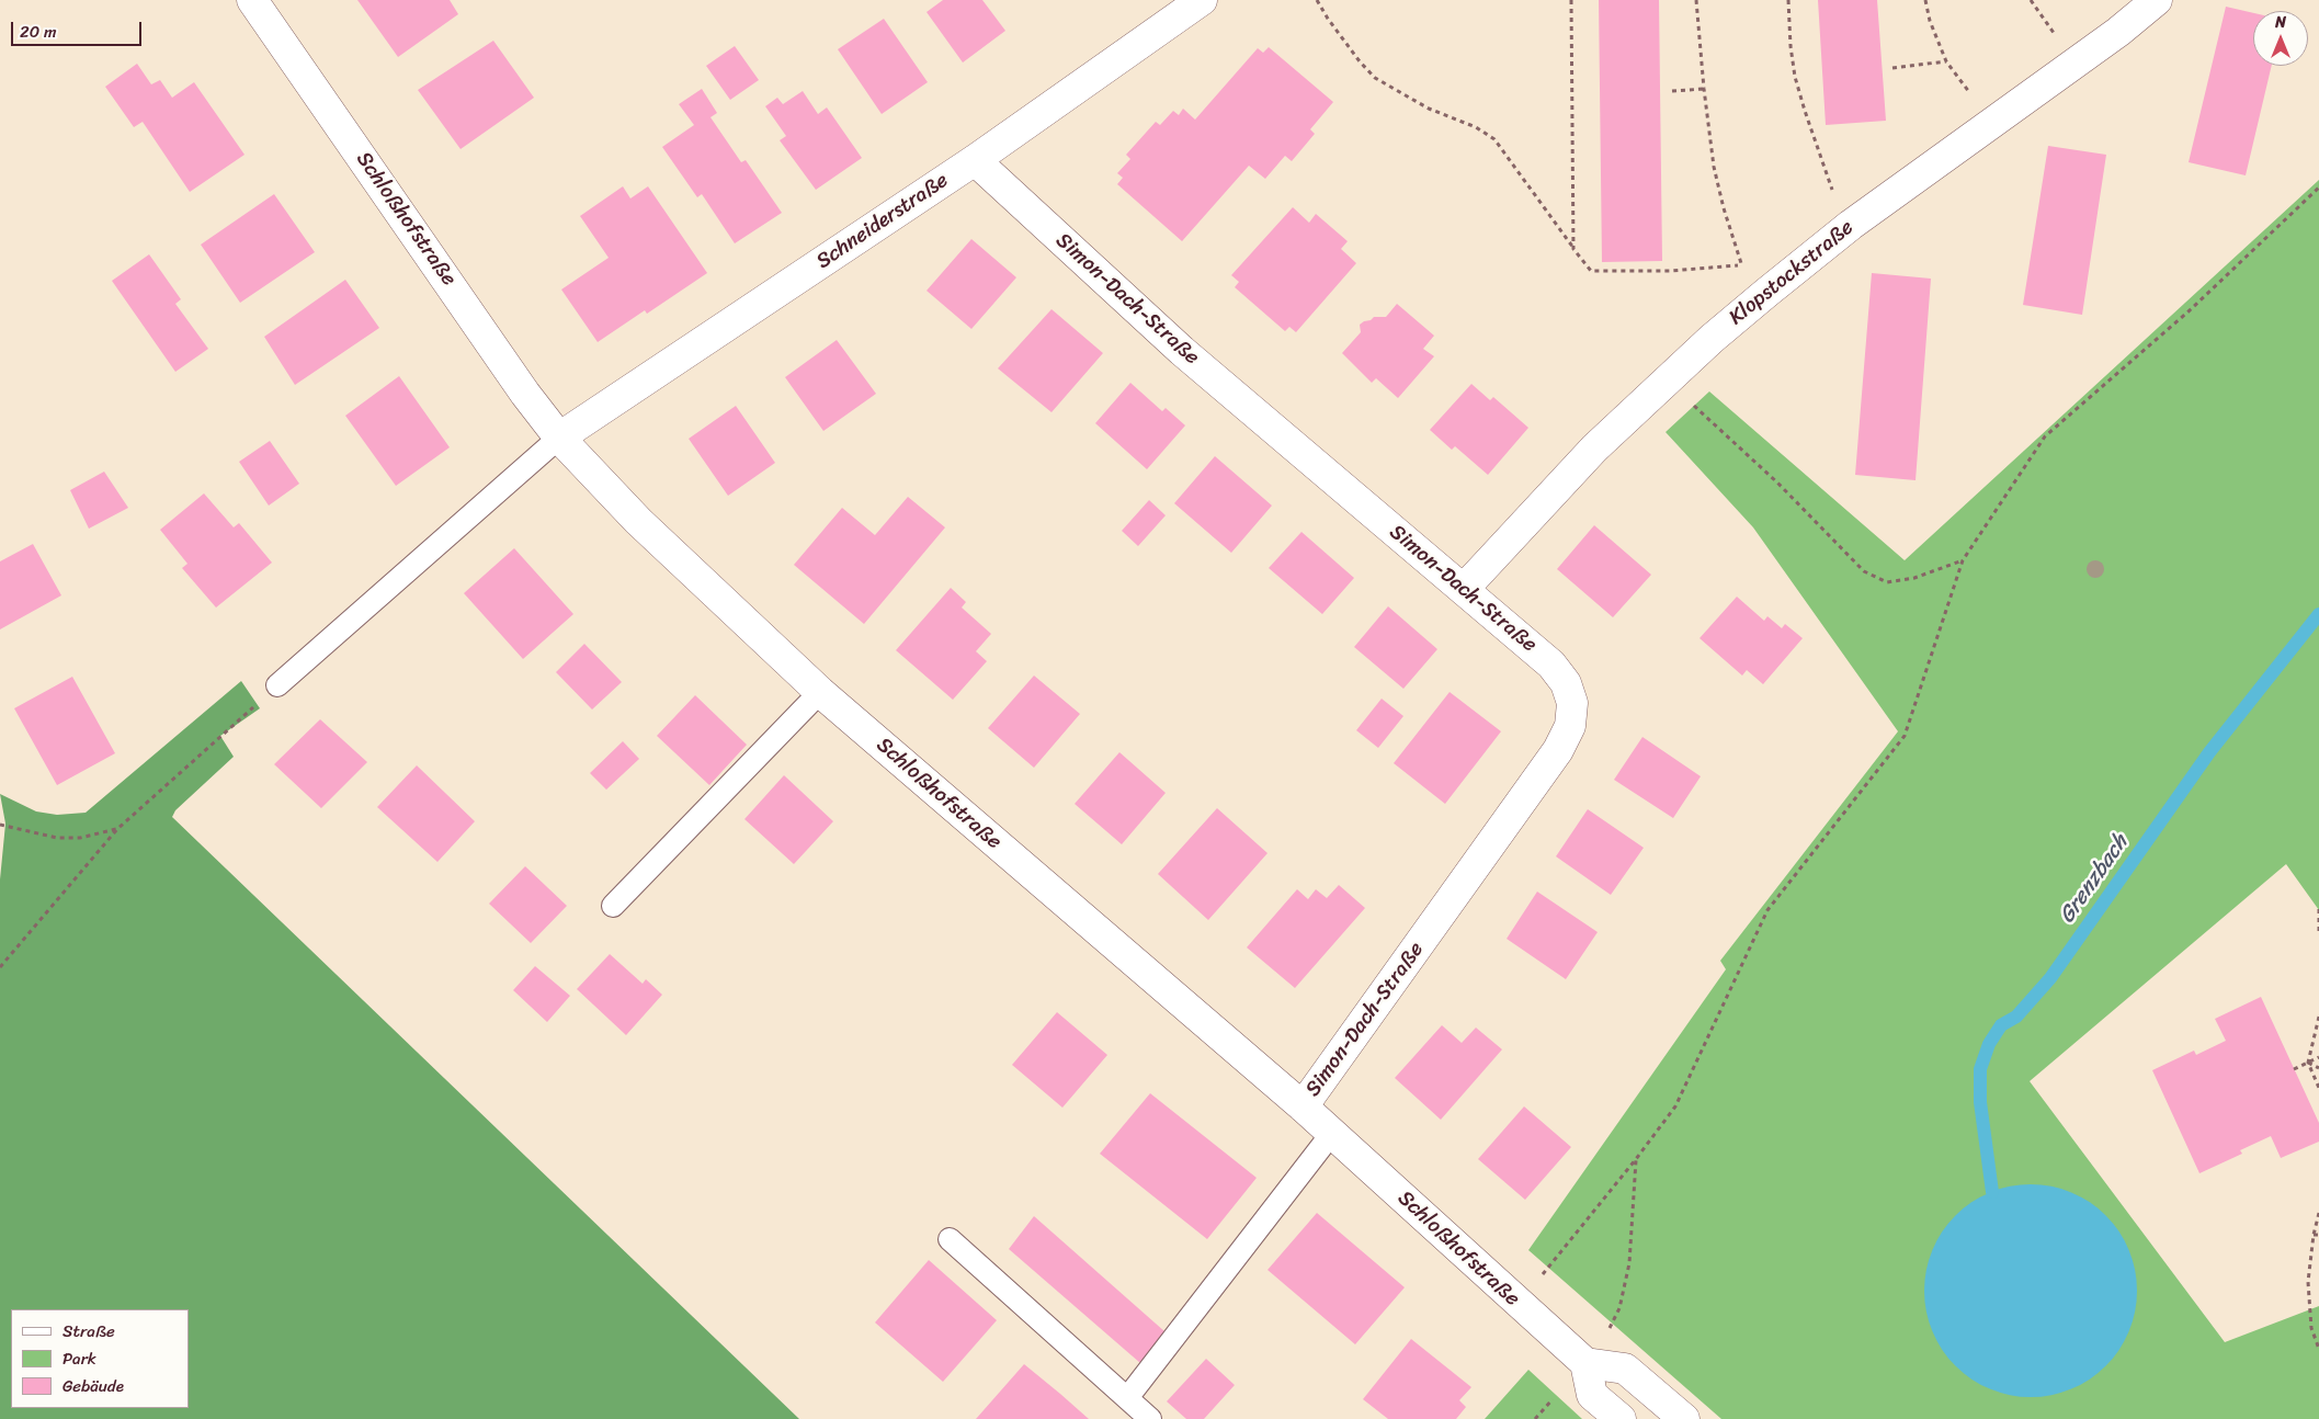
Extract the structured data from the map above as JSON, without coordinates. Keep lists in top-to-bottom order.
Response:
{
  "streets": {
    "street": [
      "Schloßhofstraße",
      "Schneiderstraße",
      "Klopstockstraße",
      "Simon-Dach-Straße"
    ]
  },
  "crossings": [
    ["Schloßhofstraße", "Schneiderstraße"],
    ["Schloßhofstraße", "Simon-Dach-Straße"],
    ["Schneiderstraße", "Simon-Dach-Straße"],
    ["Klopstockstraße", "Simon-Dach-Straße"]
  ],
  "water": ["Grenzbach"],
  "legend": ["Straße", "Park", "Gebäude"],
  "scale_bar": "20 m",
  "north": "top"
}
